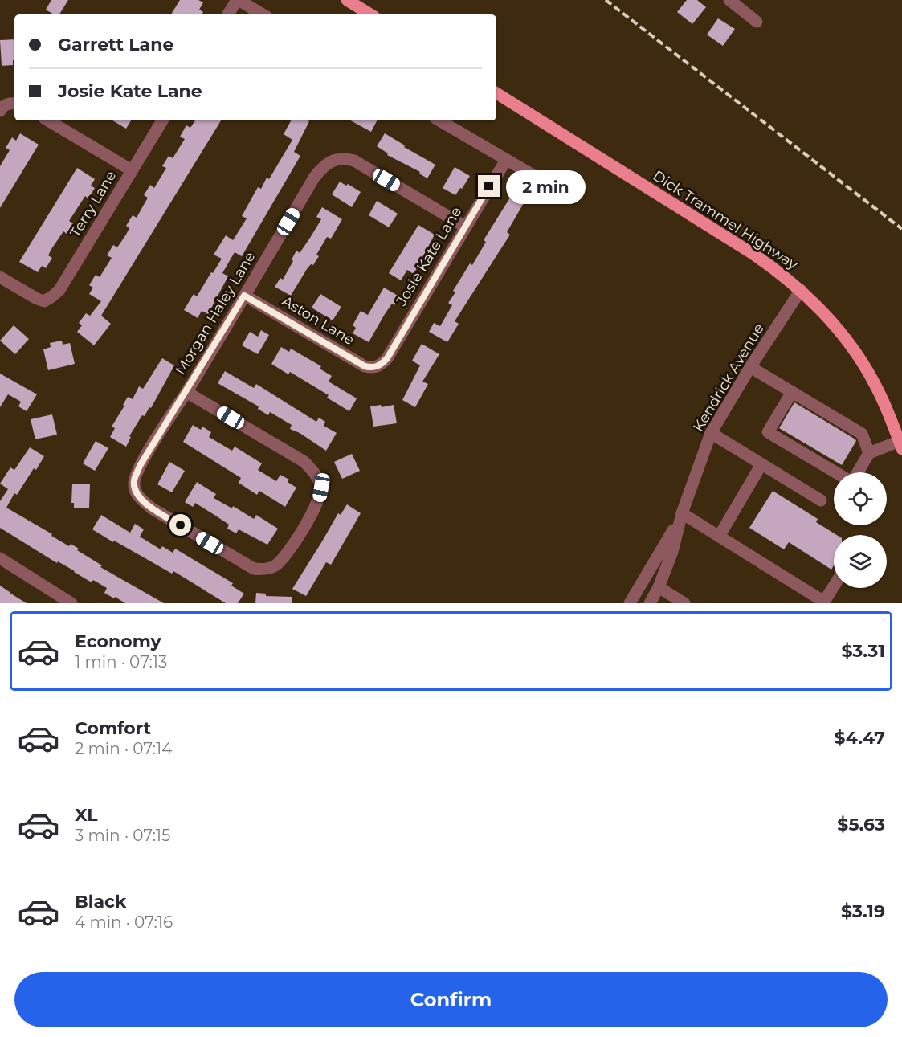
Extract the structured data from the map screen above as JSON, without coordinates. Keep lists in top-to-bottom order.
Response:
{
  "streets": {
    "main road": ["Dick Trammel Highway"],
    "street": [
      "Terry Lane",
      "Josie Kate Lane",
      "Morgan Haley Lane",
      "Aston Lane",
      "Kendrick Avenue"
    ]
  },
  "crossings": [
    ["Dick Trammel Highway", "Kendrick Avenue"],
    ["Josie Kate Lane", "Morgan Haley Lane"],
    ["Josie Kate Lane", "Aston Lane"],
    ["Morgan Haley Lane", "Aston Lane"]
  ],
  "page": {
    "banner": ["Garrett Lane", "Josie Kate Lane"],
    "bubble": "2 min",
    "list": [
      {
        "name": "Economy",
        "note": "1 min · 07:13",
        "value": "$3.31"
      },
      {
        "name": "Comfort",
        "note": "2 min · 07:14",
        "value": "$4.47"
      },
      {
        "name": "XL",
        "note": "3 min · 07:15",
        "value": "$5.63"
      },
      {
        "name": "Black",
        "note": "4 min · 07:16",
        "value": "$3.19"
      }
    ],
    "buttons": "Confirm"
  }
}
